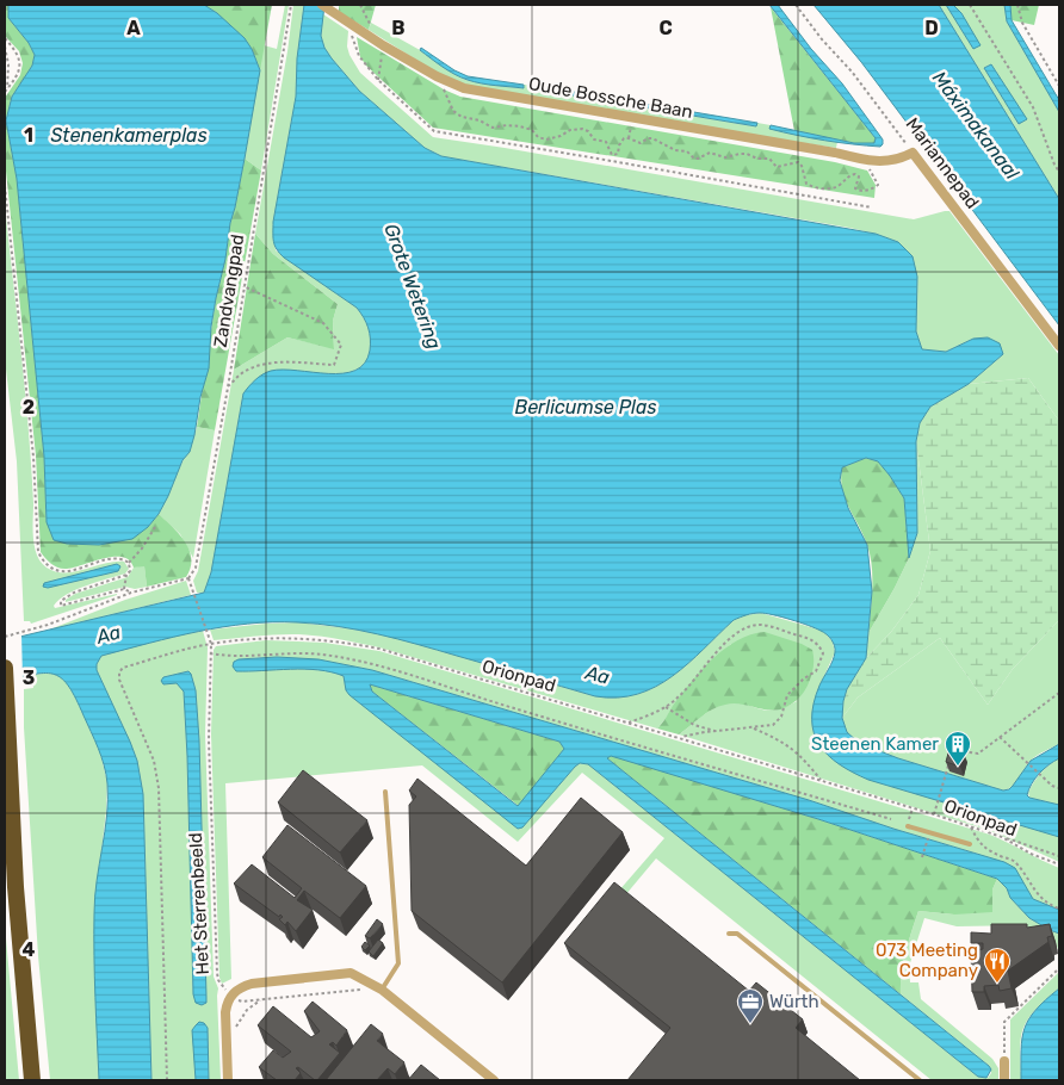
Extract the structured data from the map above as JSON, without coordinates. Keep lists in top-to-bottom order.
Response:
{
  "streets": {
    "street": ["Oude Bossche Baan", "Mariannepad"],
    "path": ["Zandvangpad", "Orionpad", "Het Sterrenbeeld"]
  },
  "crossings": [
    ["Oude Bossche Baan", "Mariannepad"],
    ["Orionpad", "Het Sterrenbeeld"]
  ],
  "water": [
    "Máximakanaal",
    "Stenenkamerplas",
    "Grote Wetering",
    "Berlicumse Plas",
    "Aa"
  ],
  "places": {
    "building": ["Steenen Kamer"],
    "restaurant": ["073 Meeting Company"],
    "office": ["Würth"]
  },
  "grid": {
    "columns": [
      "A",
      "B",
      "C",
      "D"
    ],
    "rows": [
      "1",
      "2",
      "3",
      "4"
    ]
  }
}
